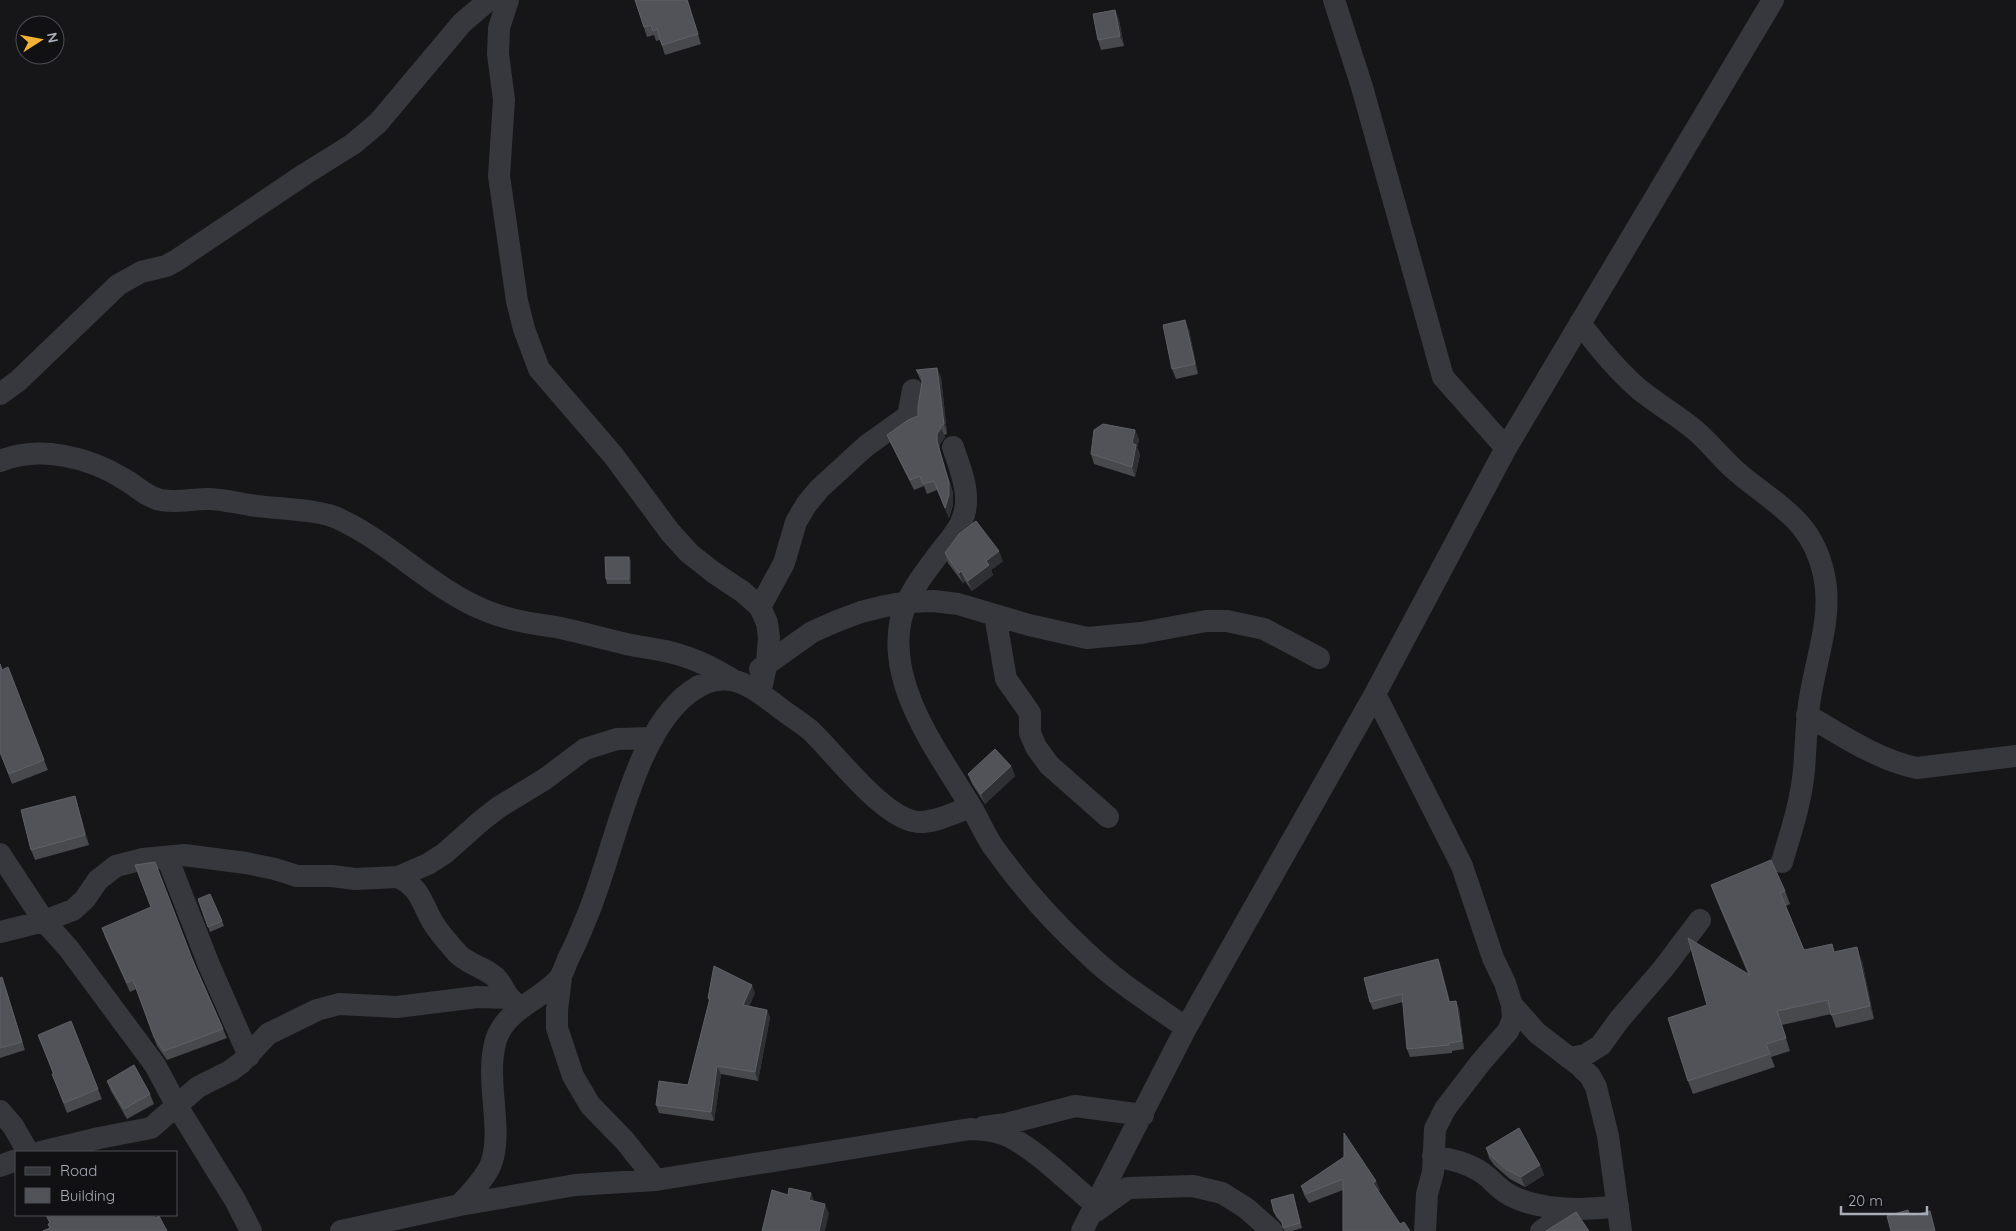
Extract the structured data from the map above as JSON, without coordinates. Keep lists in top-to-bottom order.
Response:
{
  "legend": ["Road", "Building"],
  "scale_bar": "20 m",
  "north": "right"
}
